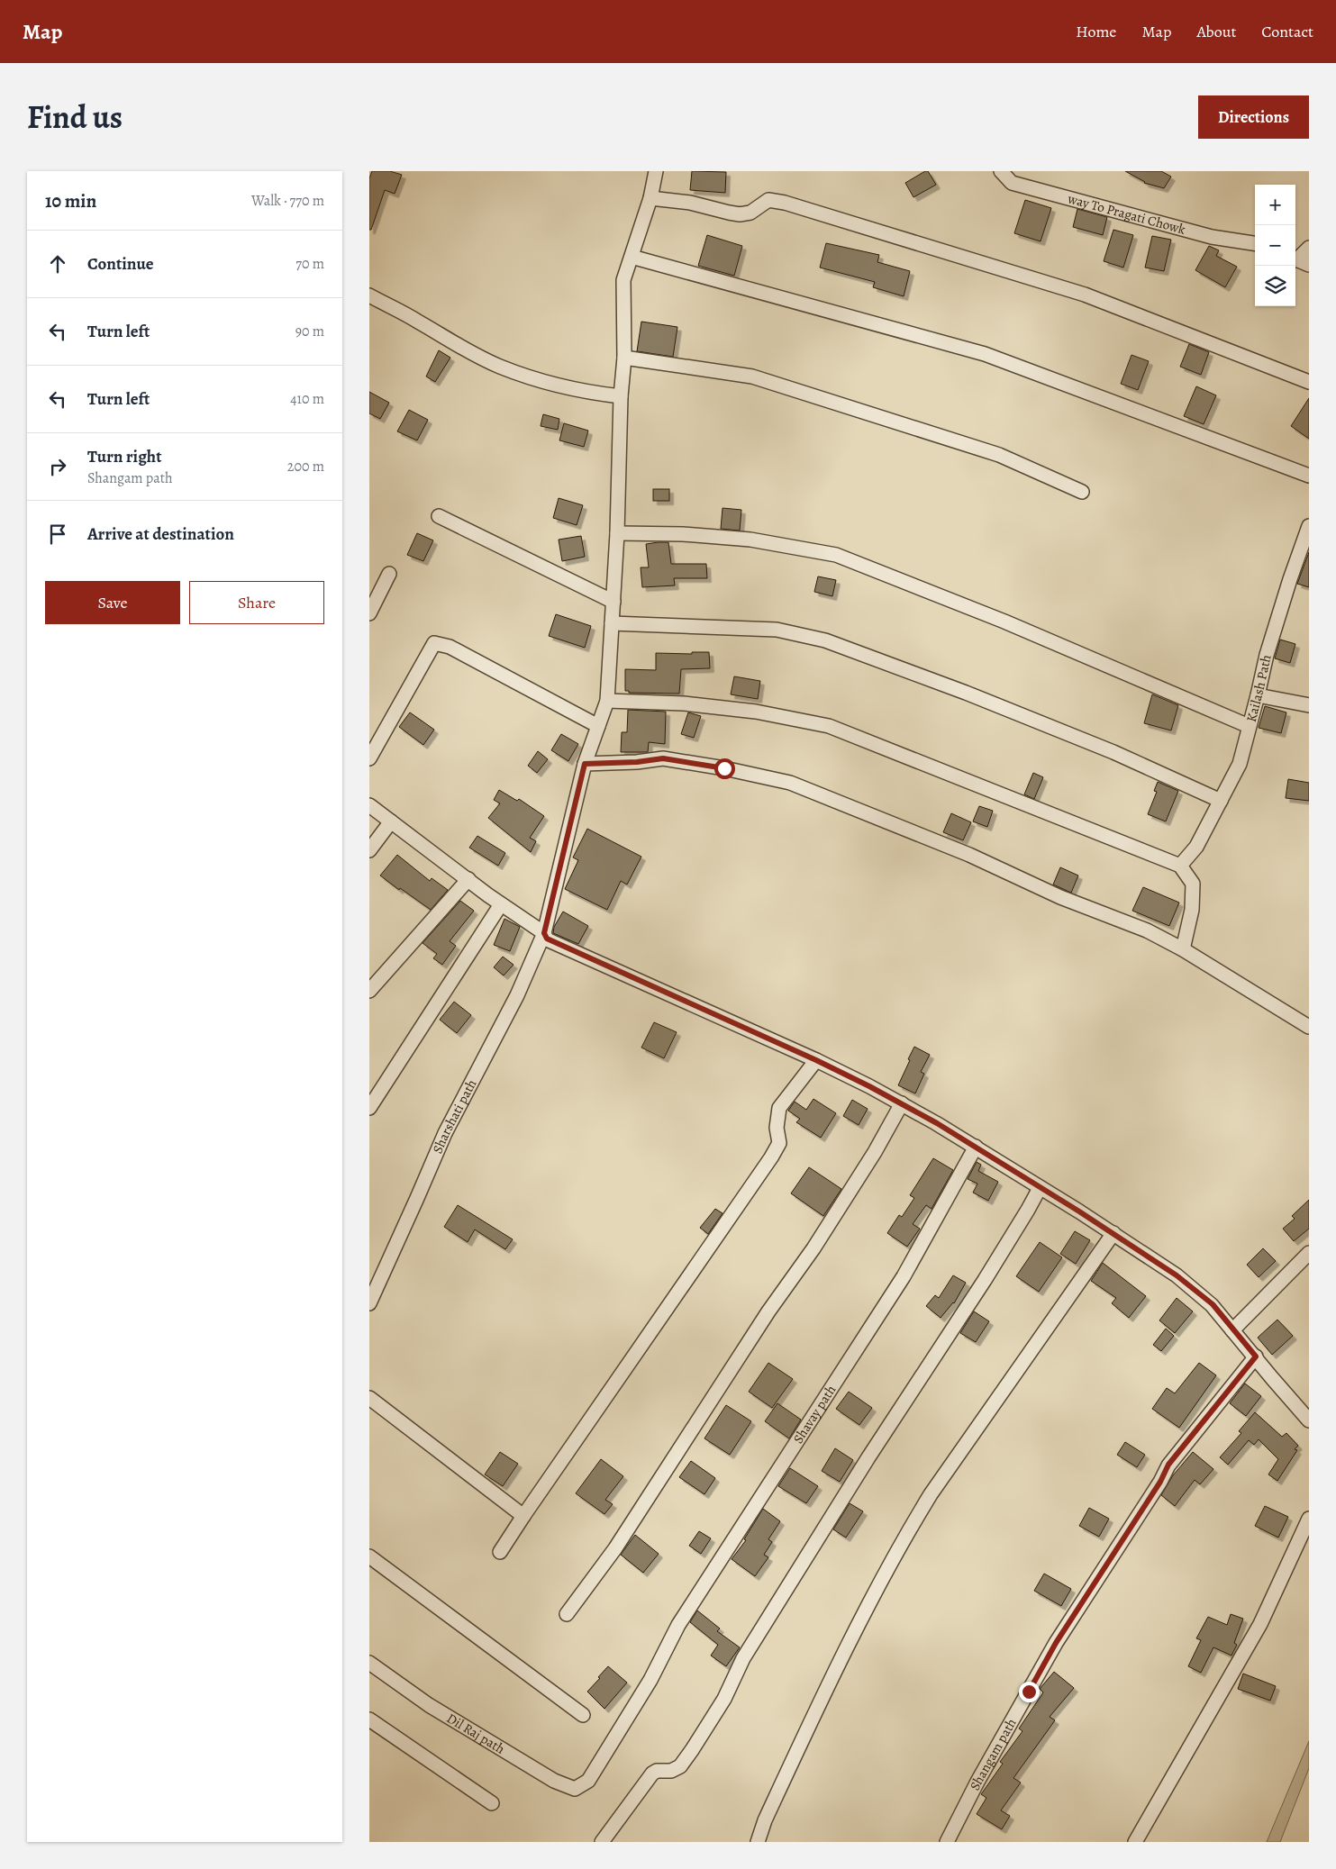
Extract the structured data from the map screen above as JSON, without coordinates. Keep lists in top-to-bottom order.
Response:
{
  "streets": {
    "street": [
      "way To Pragati Chowk",
      "Kailash Path",
      "Sharshati path",
      "Shavay path",
      "Dil Raj path",
      "Shangam path"
    ]
  },
  "crossings": [
    ["Shavay path", "Dil Raj path"]
  ],
  "page": {
    "header": "Map",
    "nav": [
      "Home",
      "Map",
      "About",
      "Contact"
    ],
    "title": "Find us",
    "buttons": [
      "Directions",
      ["Save", "Share"]
    ],
    "heading": ["10 min", "Walk · 770 m"],
    "map_buttons": ["+", "−"],
    "list": [
      ["Continue", "70 m"],
      ["Turn left", "90 m"],
      ["Turn left", "410 m"],
      ["Turn right", "Shangam path", "200 m"],
      "Arrive at destination"
    ]
  }
}
